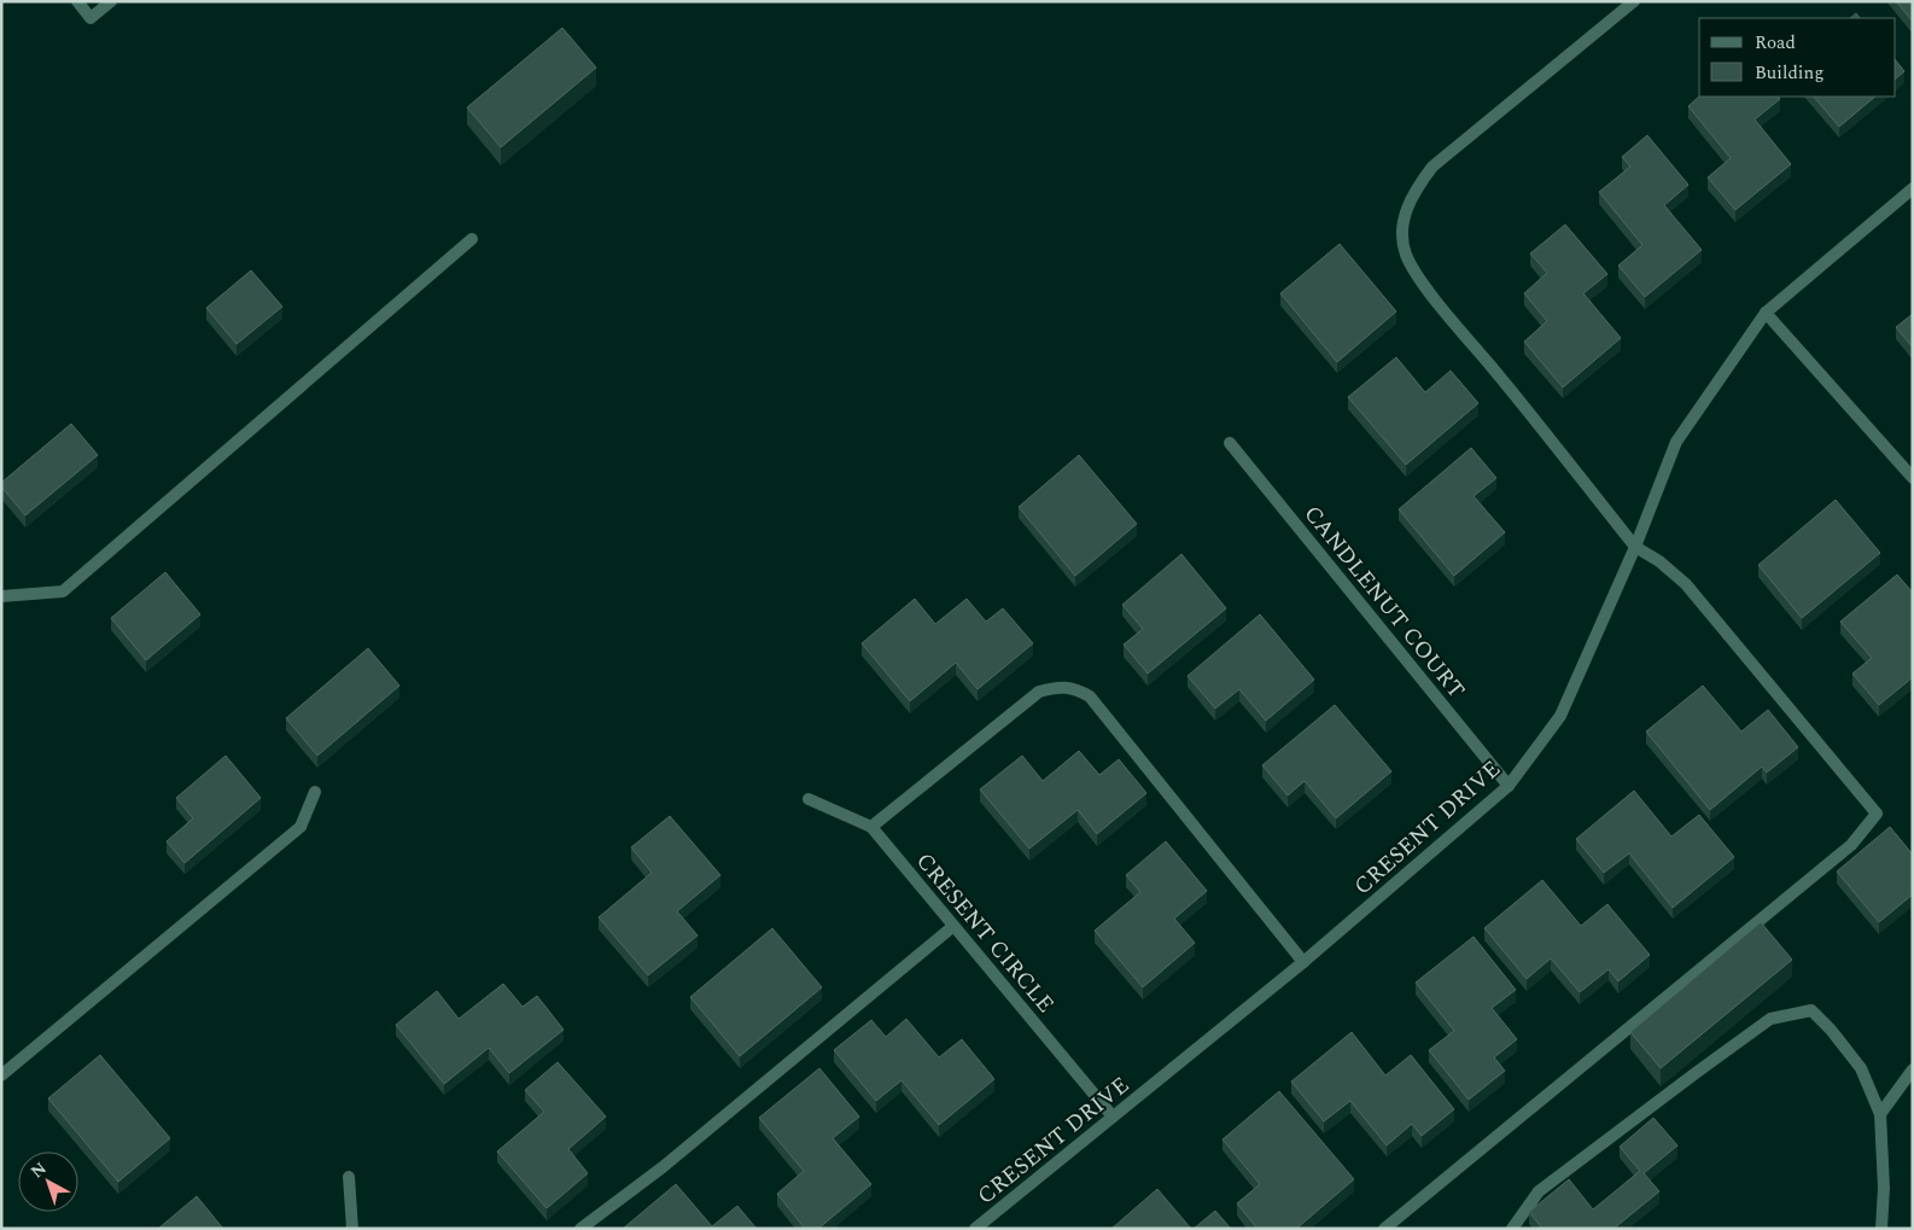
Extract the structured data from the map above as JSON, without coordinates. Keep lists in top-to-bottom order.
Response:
{
  "streets": {
    "street": ["CANDLENUT COURT", "CRESENT DRIVE", "CRESENT CIRCLE"]
  },
  "crossings": [
    ["CANDLENUT COURT", "CRESENT DRIVE"],
    ["CRESENT DRIVE", "CRESENT CIRCLE"]
  ],
  "legend": ["Road", "Building"],
  "north": "top left"
}
